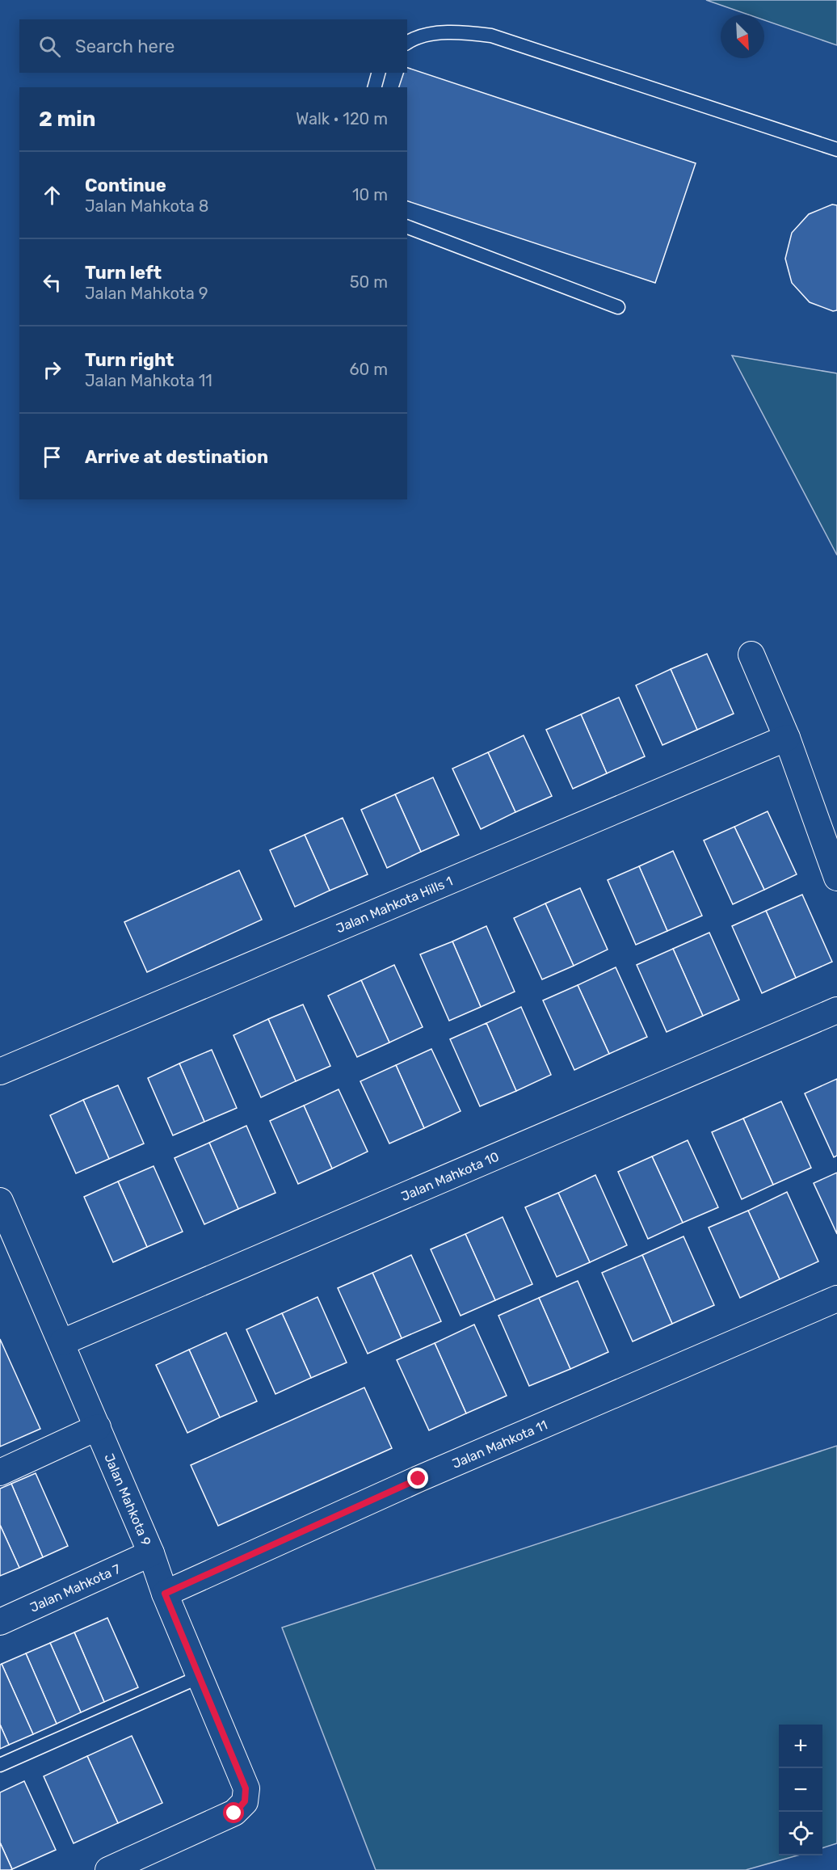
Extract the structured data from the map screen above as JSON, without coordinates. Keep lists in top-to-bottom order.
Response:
{
  "streets": {
    "street": [
      "Jalan Mahkota Hills 1",
      "Jalan Mahkota 10",
      "Jalan Mahkota 11",
      "Jalan Mahkota 9",
      "Jalan Mahkota 7"
    ]
  },
  "crossings": [
    ["Jalan Mahkota 10", "Jalan Mahkota 9"],
    ["Jalan Mahkota 11", "Jalan Mahkota 9"],
    ["Jalan Mahkota 9", "Jalan Mahkota 7"]
  ],
  "north": "bottom right",
  "page": {
    "search": "Search here",
    "heading": ["2 min", "Walk · 120 m"],
    "list": [
      ["Continue", "Jalan Mahkota 8", "10 m"],
      ["Turn left", "Jalan Mahkota 9", "50 m"],
      ["Turn right", "Jalan Mahkota 11", "60 m"],
      "Arrive at destination"
    ],
    "map_buttons": ["+", "−"]
  }
}
